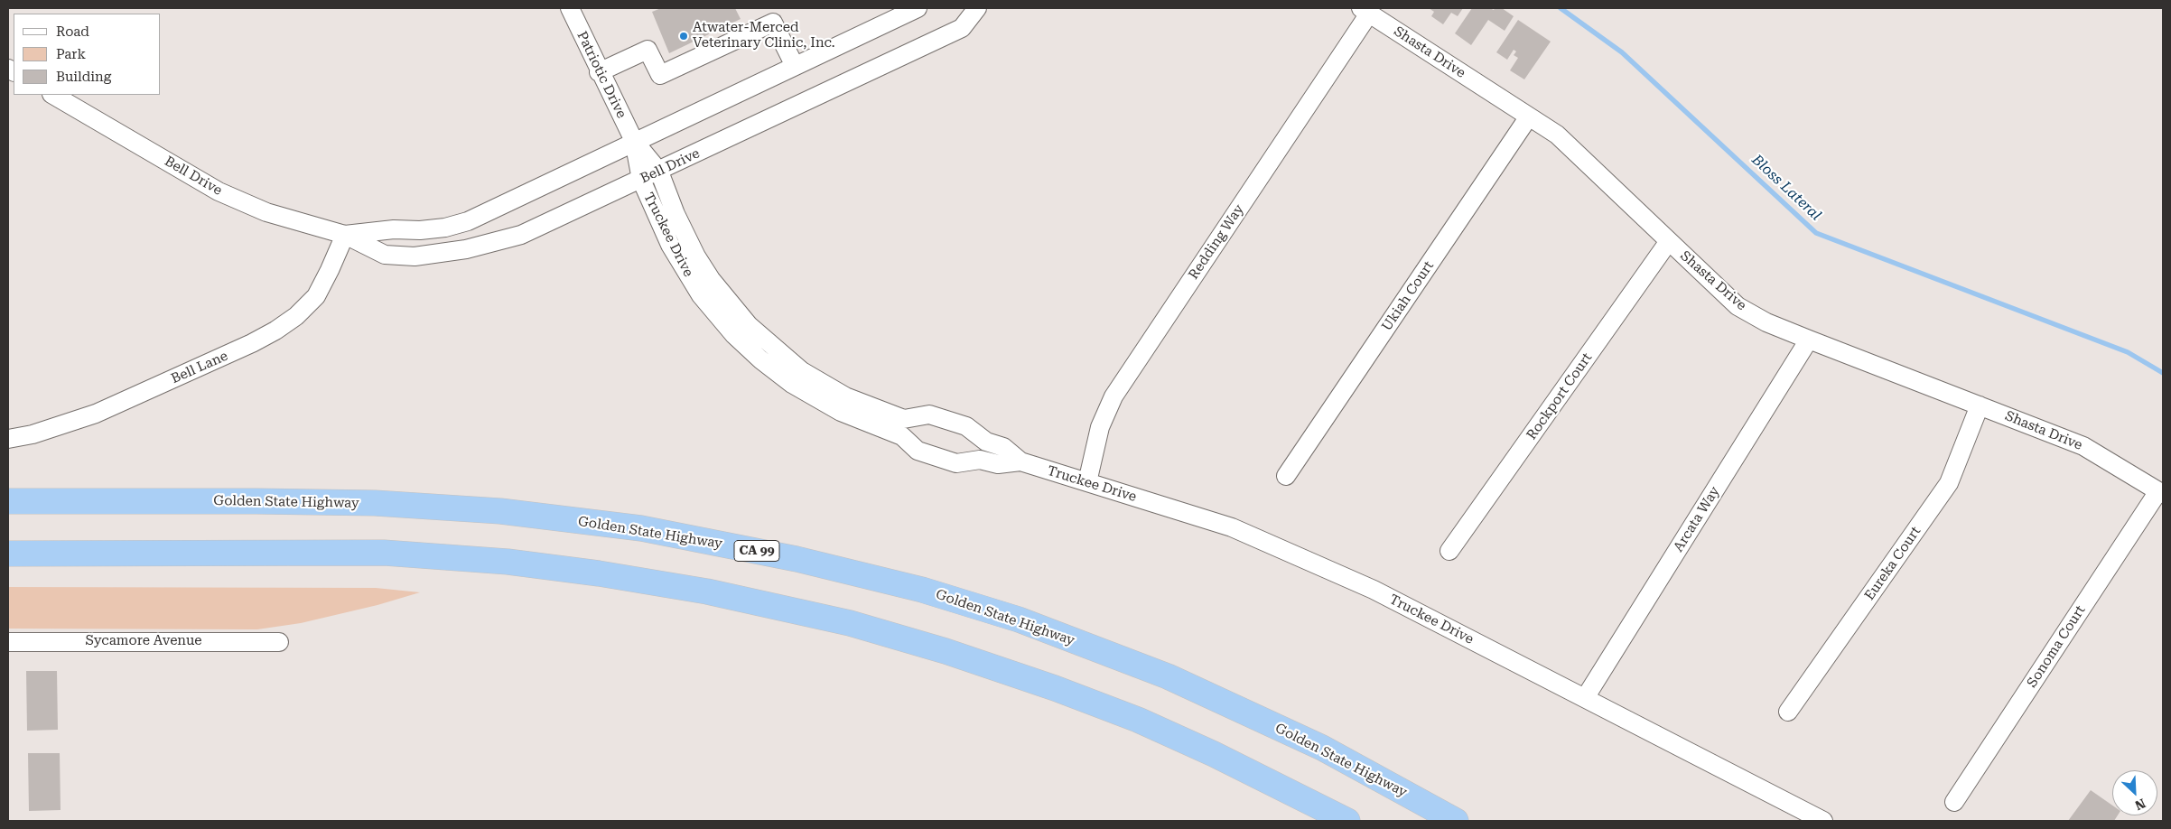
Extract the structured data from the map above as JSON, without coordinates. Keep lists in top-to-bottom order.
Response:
{
  "streets": {
    "highway": ["Golden State Highway", "CA 99"],
    "street": [
      "Shasta Drive",
      "Patriotic Drive",
      "Bell Drive",
      "Truckee Drive",
      "Redding Way",
      "Ukiah Court",
      "Bell Lane",
      "Rockport Court",
      "Arcata Way",
      "Eureka Court",
      "Sycamore Avenue",
      "Sonoma Court"
    ]
  },
  "crossings": [
    ["Shasta Drive", "Redding Way"],
    ["Shasta Drive", "Ukiah Court"],
    ["Shasta Drive", "Rockport Court"],
    ["Shasta Drive", "Arcata Way"],
    ["Shasta Drive", "Eureka Court"],
    ["Shasta Drive", "Sonoma Court"],
    ["Patriotic Drive", "Bell Drive"],
    ["Patriotic Drive", "Truckee Drive"],
    ["Bell Drive", "Truckee Drive"],
    ["Bell Drive", "Bell Lane"],
    ["Truckee Drive", "Redding Way"],
    ["Truckee Drive", "Arcata Way"]
  ],
  "water": ["Bloss Lateral"],
  "places": ["Atwater-Merced Veterinary Clinic, Inc."],
  "legend": ["Road", "Park", "Building"],
  "north": "bottom right"
}
